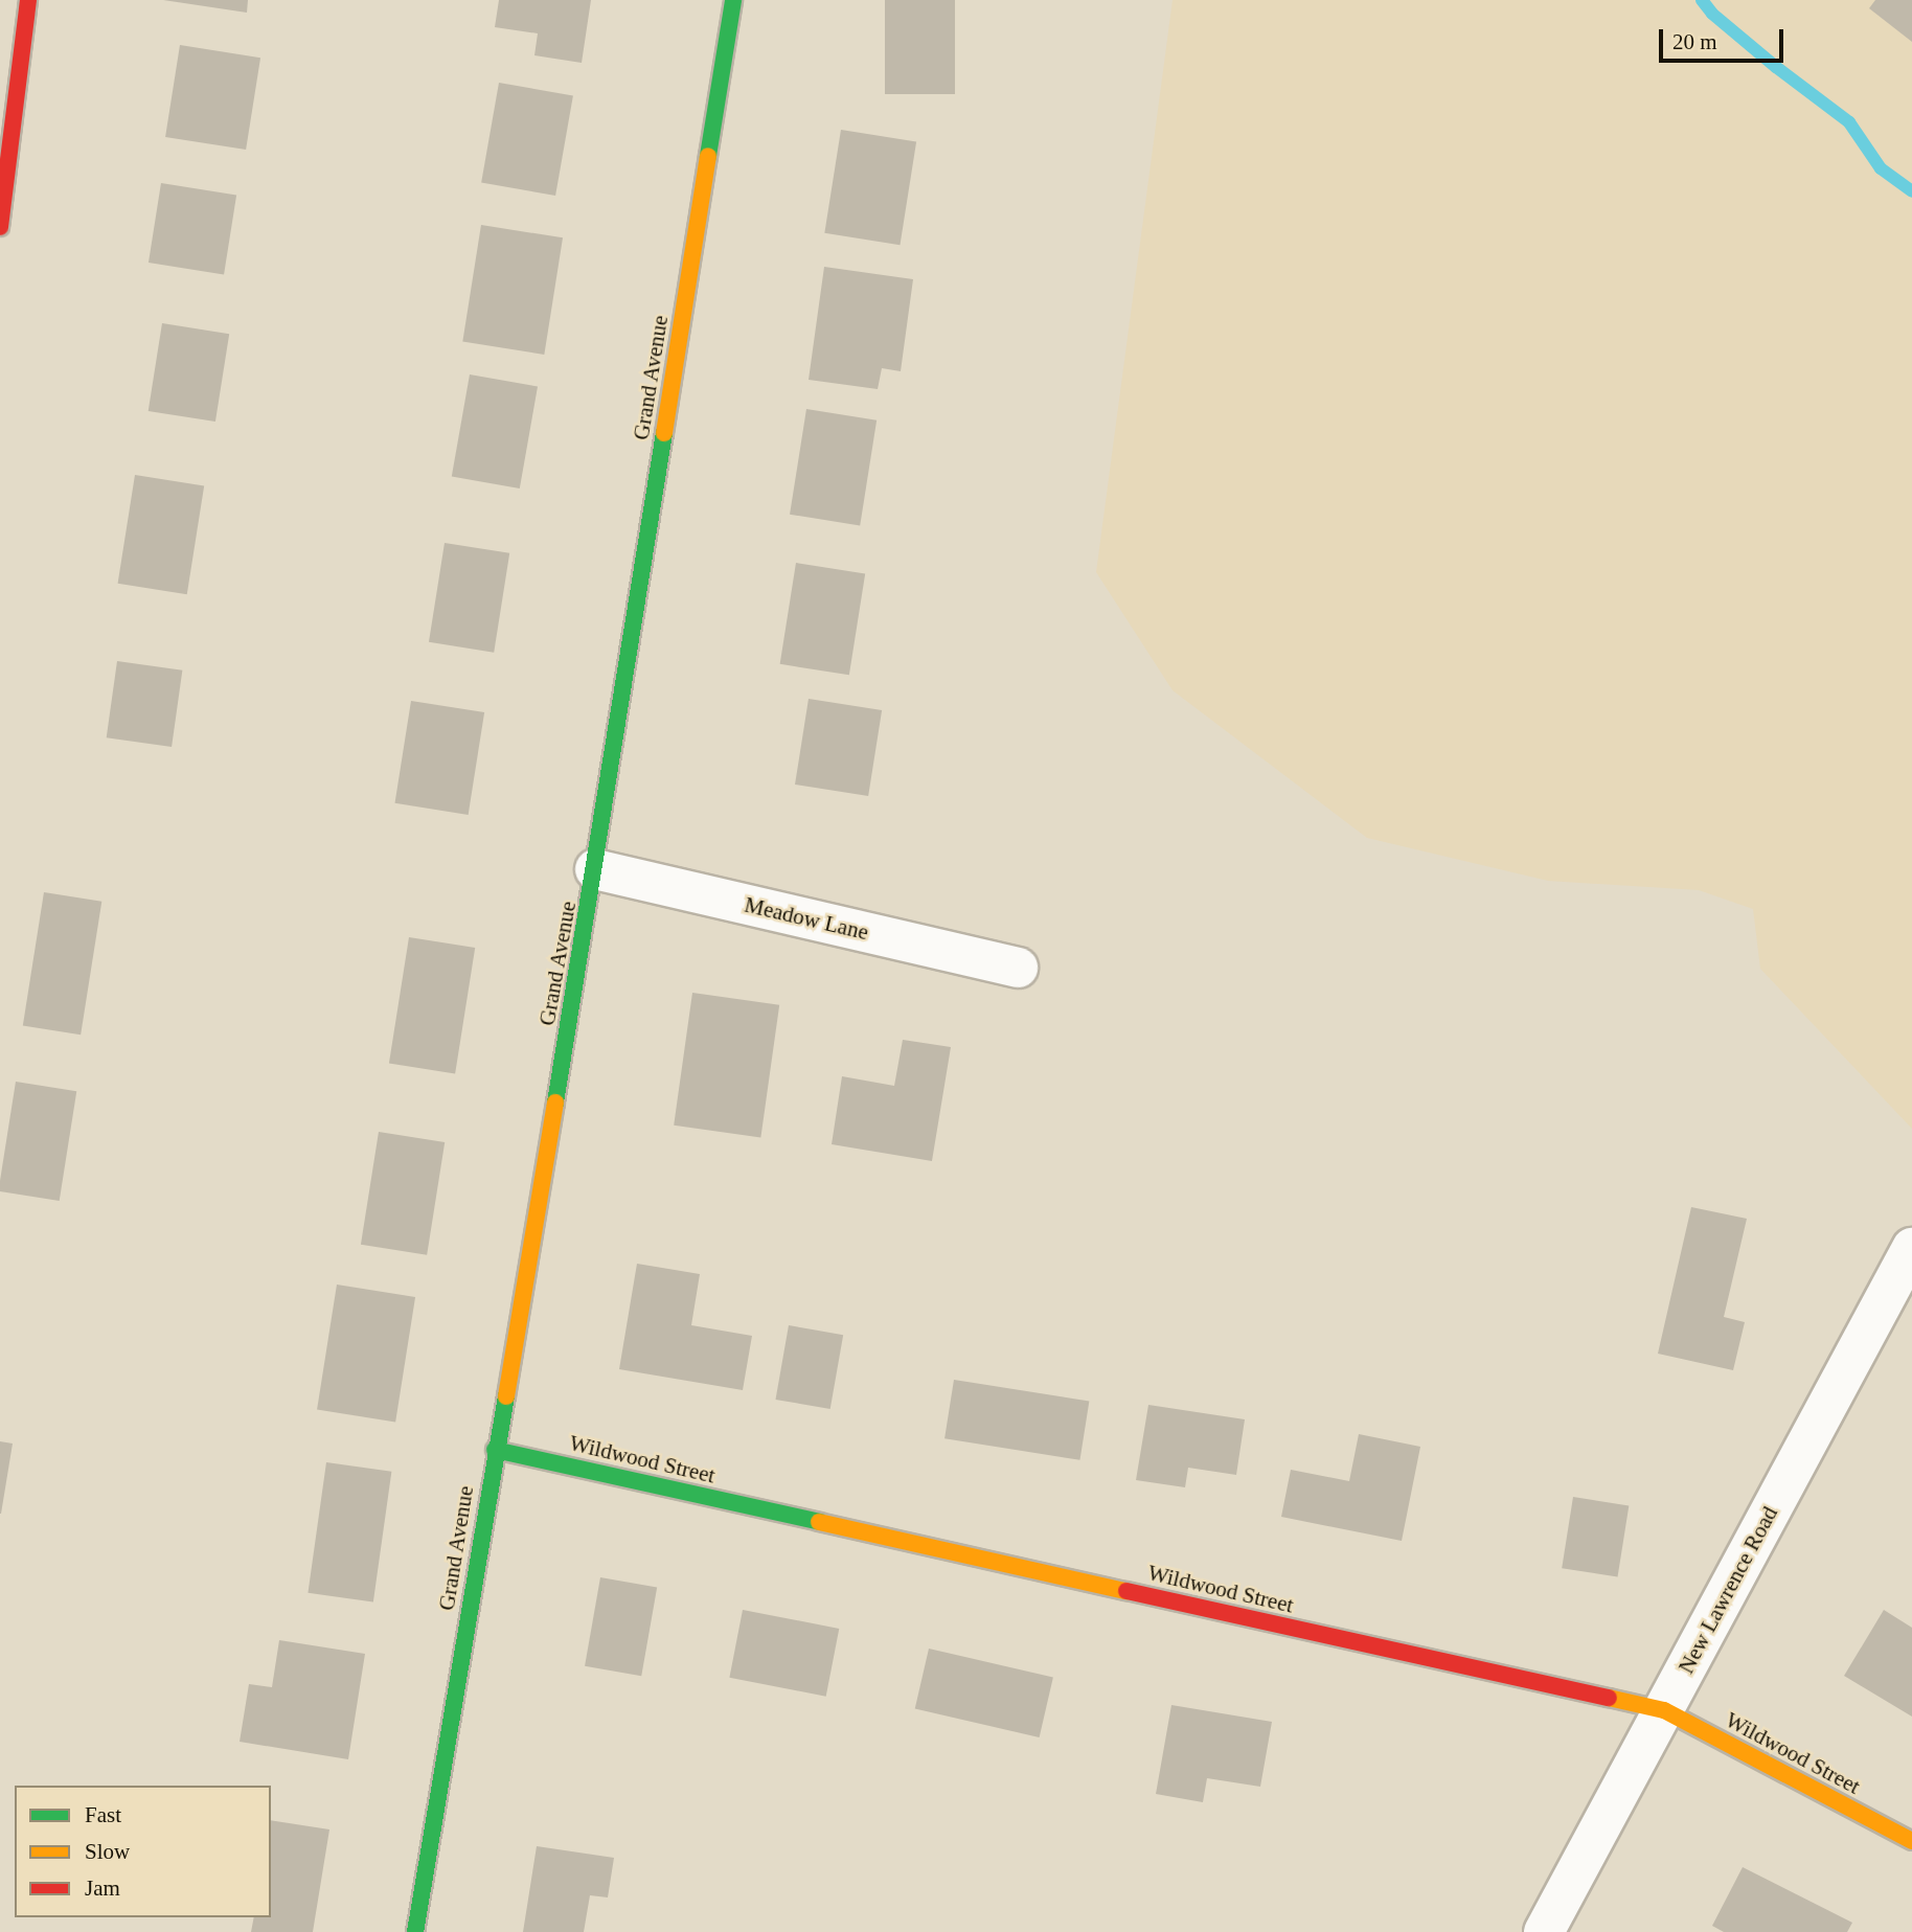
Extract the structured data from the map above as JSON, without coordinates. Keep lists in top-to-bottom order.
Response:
{
  "streets": {
    "street": [
      "Grand Avenue",
      "Meadow Lane",
      "Wildwood Street",
      "New Lawrence Road"
    ]
  },
  "crossings": [
    ["Grand Avenue", "Meadow Lane"],
    ["Grand Avenue", "Wildwood Street"],
    ["Wildwood Street", "New Lawrence Road"]
  ],
  "legend": ["Fast", "Slow", "Jam"],
  "scale_bar": "20 m"
}
